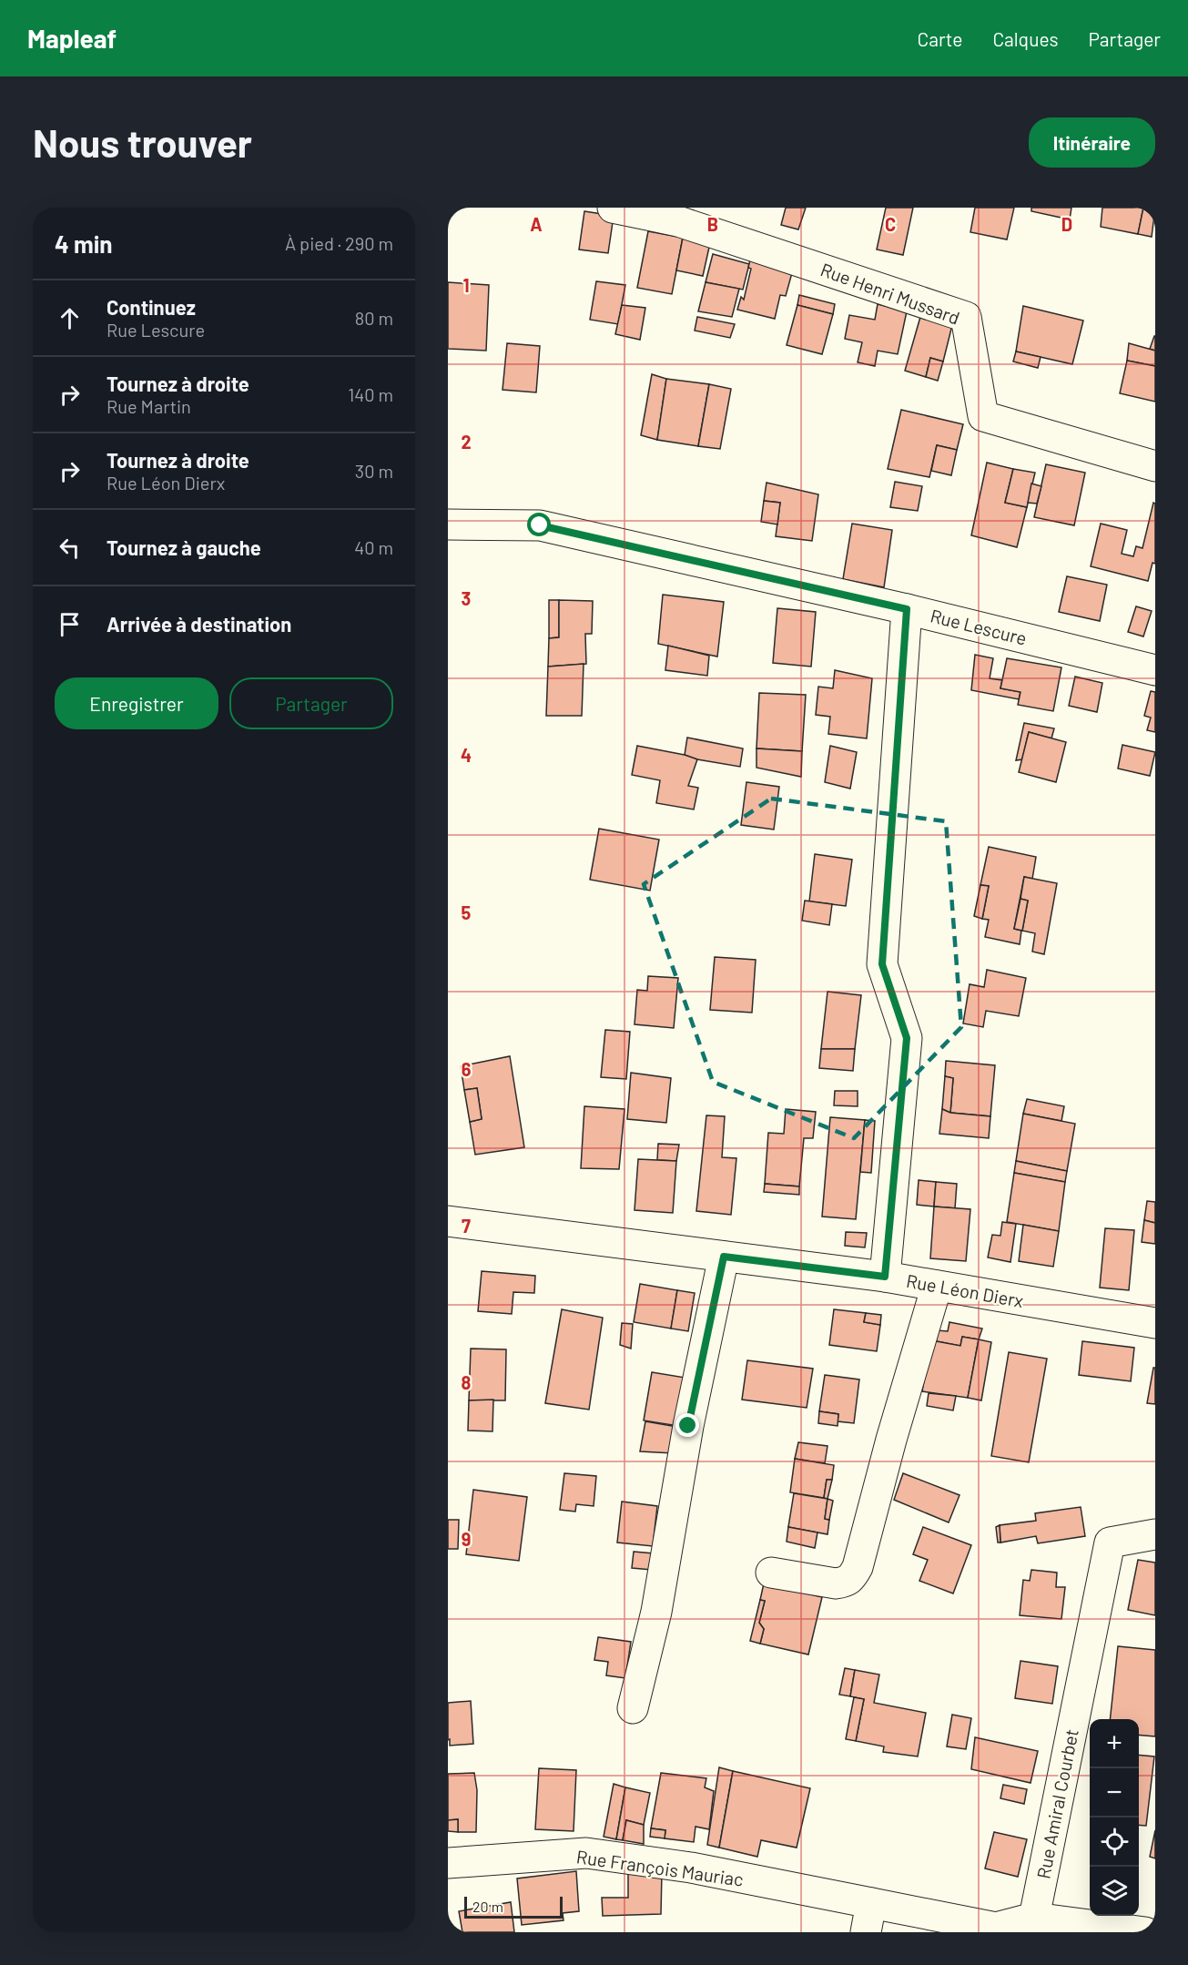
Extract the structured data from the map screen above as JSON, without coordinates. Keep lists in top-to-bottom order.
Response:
{
  "streets": {
    "street": [
      "Rue Henri Mussard",
      "Rue Lescure",
      "Rue Léon Dierx",
      "Rue Amiral Courbet",
      "Rue François Mauriac"
    ]
  },
  "scale_bar": "20 m",
  "page": {
    "header": "Mapleaf",
    "nav": ["Carte", "Calques", "Partager"],
    "buttons": [
      "Itinéraire",
      ["Enregistrer", "Partager"]
    ],
    "title": "Nous trouver",
    "heading": ["4 min", "À pied · 290 m"],
    "list": [
      ["Continuez", "Rue Lescure", "80 m"],
      ["Tournez à droite", "Rue Martin", "140 m"],
      ["Tournez à droite", "Rue Léon Dierx", "30 m"],
      ["Tournez à gauche", "40 m"],
      "Arrivée à destination"
    ],
    "map_buttons": ["+", "−"],
    "scale": "20 m"
  },
  "grid": {
    "columns": [
      "A",
      "B",
      "C",
      "D"
    ],
    "rows": [
      "1",
      "2",
      "3",
      "4",
      "5",
      "6",
      "7",
      "8",
      "9"
    ]
  }
}
